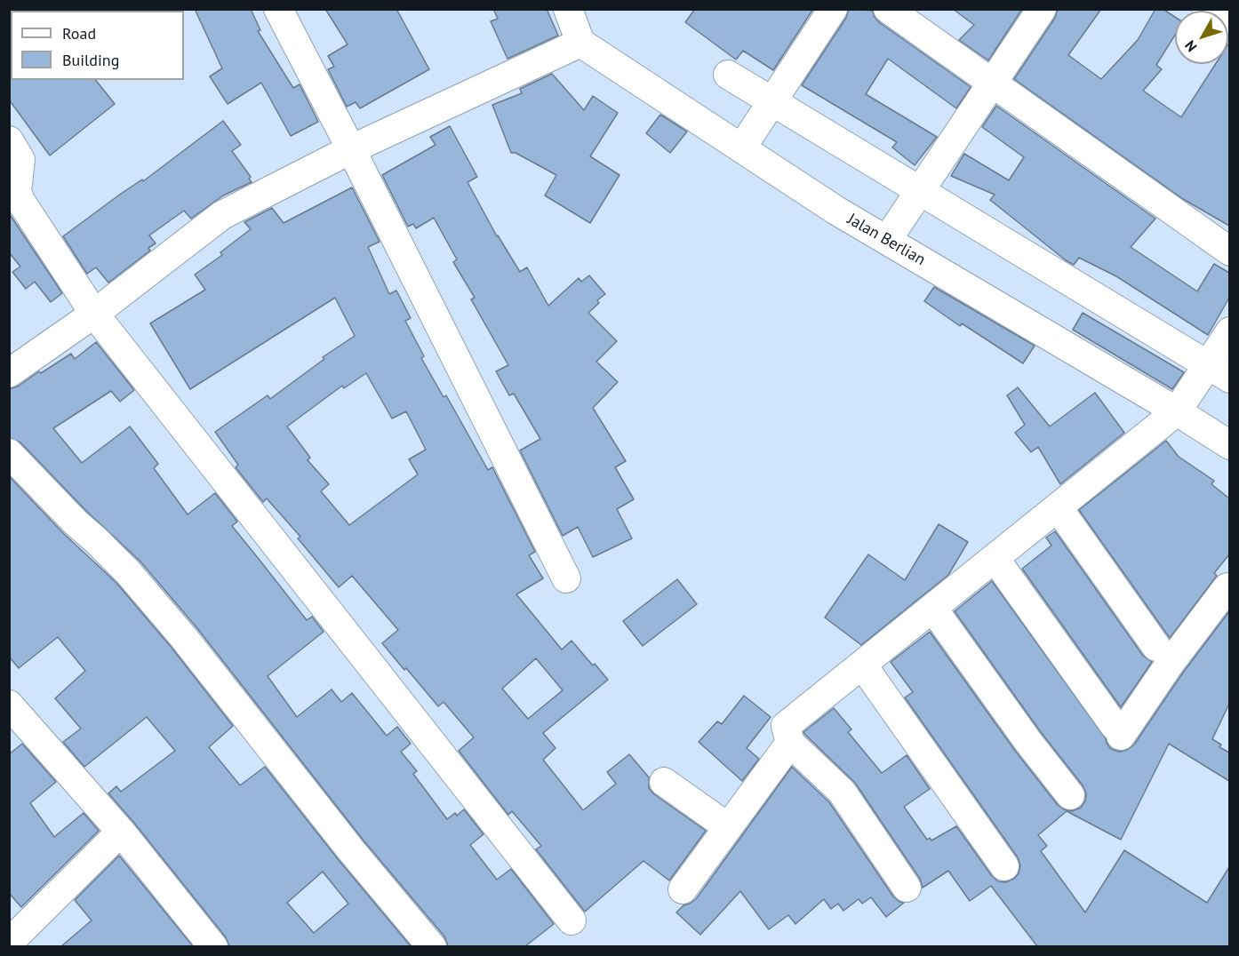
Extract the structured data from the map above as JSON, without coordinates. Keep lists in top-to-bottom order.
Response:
{
  "streets": {
    "street": ["Jalan Berlian"]
  },
  "legend": ["Road", "Building"],
  "north": "bottom left"
}
